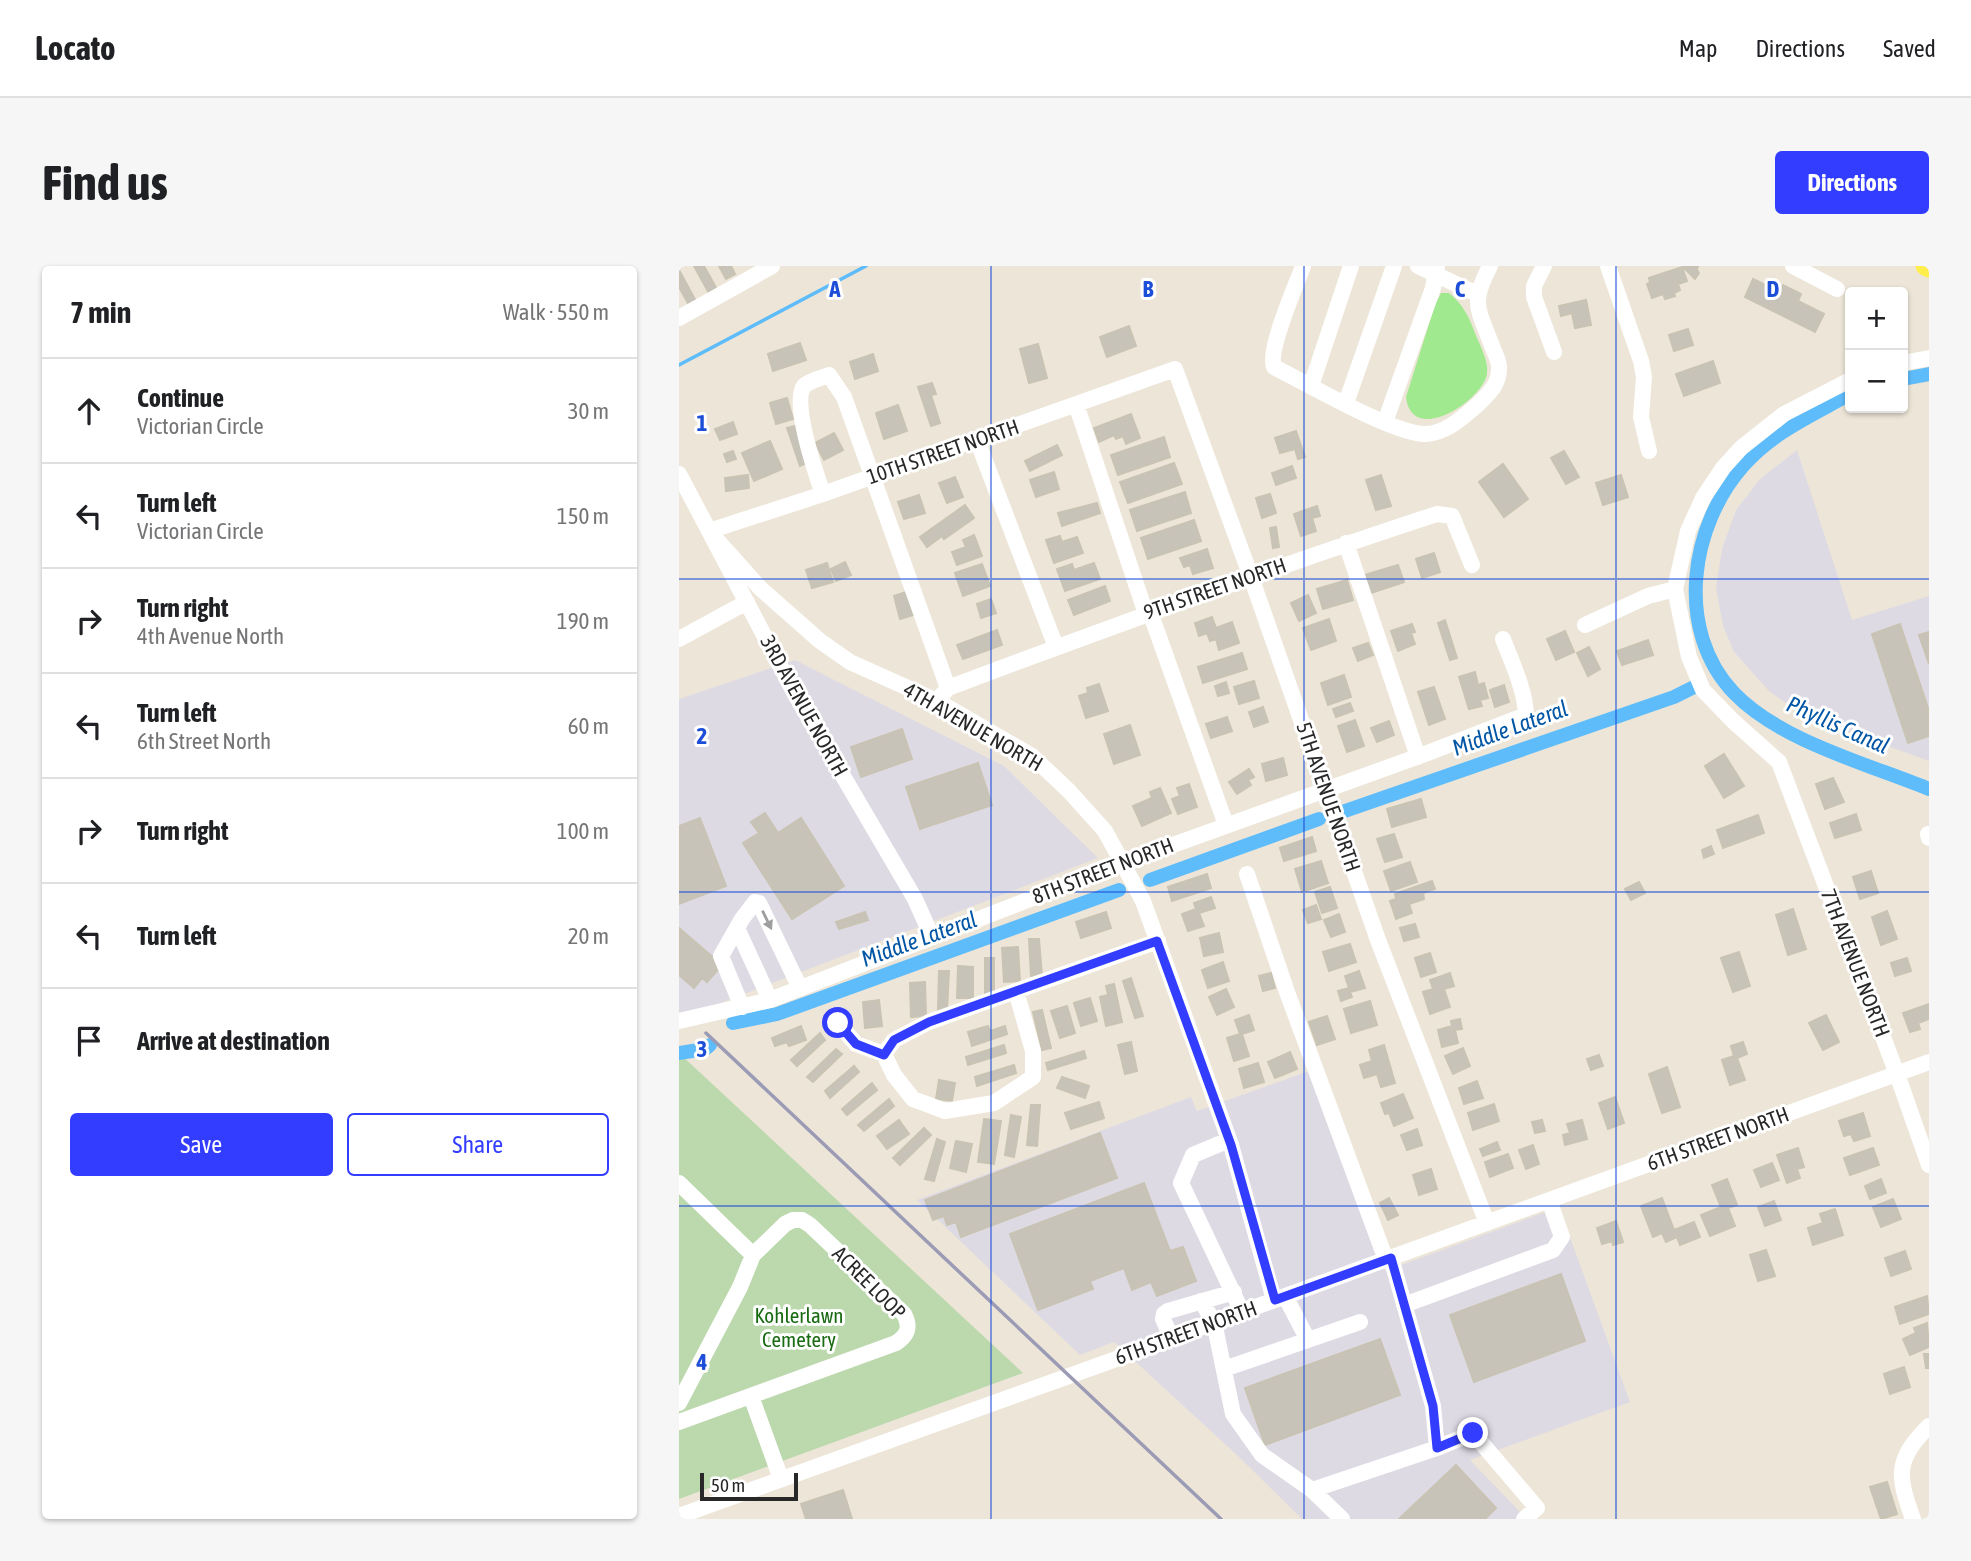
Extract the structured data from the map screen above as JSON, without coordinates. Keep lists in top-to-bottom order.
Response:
{
  "streets": {
    "street": [
      "10TH STREET NORTH",
      "9TH STREET NORTH",
      "3RD AVENUE NORTH",
      "4TH AVENUE NORTH",
      "5TH AVENUE NORTH",
      "8TH STREET NORTH",
      "7TH AVENUE NORTH",
      "6TH STREET NORTH",
      "ACREE LOOP"
    ]
  },
  "crossings": [
    ["10TH STREET NORTH", "3RD AVENUE NORTH"],
    ["10TH STREET NORTH", "4TH AVENUE NORTH"],
    ["10TH STREET NORTH", "5TH AVENUE NORTH"],
    ["9TH STREET NORTH", "4TH AVENUE NORTH"],
    ["9TH STREET NORTH", "5TH AVENUE NORTH"],
    ["3RD AVENUE NORTH", "4TH AVENUE NORTH"],
    ["3RD AVENUE NORTH", "8TH STREET NORTH"],
    ["4TH AVENUE NORTH", "8TH STREET NORTH"],
    ["4TH AVENUE NORTH", "6TH STREET NORTH"],
    ["5TH AVENUE NORTH", "8TH STREET NORTH"],
    ["5TH AVENUE NORTH", "6TH STREET NORTH"],
    ["7TH AVENUE NORTH", "6TH STREET NORTH"]
  ],
  "water": ["Phyllis Canal", "Middle Lateral"],
  "parks": ["Kohlerlawn Cemetery"],
  "scale_bar": "50 m",
  "page": {
    "header": "Locato",
    "nav": ["Map", "Directions", "Saved"],
    "buttons": [
      "Directions",
      ["Save", "Share"]
    ],
    "title": "Find us",
    "heading": ["7 min", "Walk · 550 m"],
    "map_buttons": ["+", "−"],
    "list": [
      ["Continue", "Victorian Circle", "30 m"],
      ["Turn left", "Victorian Circle", "150 m"],
      ["Turn right", "4th Avenue North", "190 m"],
      ["Turn left", "6th Street North", "60 m"],
      ["Turn right", "100 m"],
      ["Turn left", "20 m"],
      "Arrive at destination"
    ],
    "scale": "50 m"
  },
  "grid": {
    "columns": [
      "A",
      "B",
      "C",
      "D"
    ],
    "rows": [
      "1",
      "2",
      "3",
      "4"
    ]
  }
}
